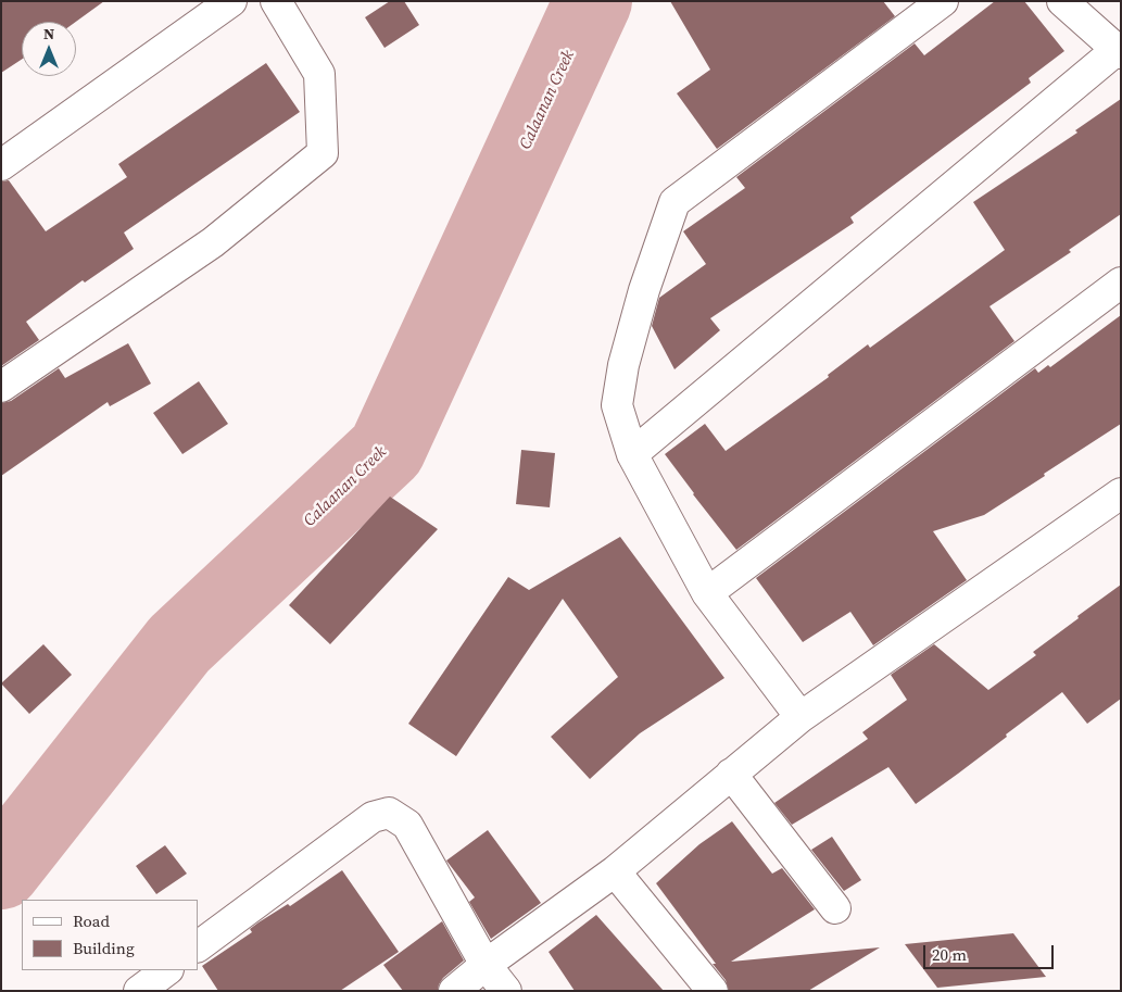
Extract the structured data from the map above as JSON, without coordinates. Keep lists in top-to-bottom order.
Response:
{
  "water": ["Calaanan Creek"],
  "legend": ["Road", "Building"],
  "scale_bar": "20 m",
  "north": "top"
}
